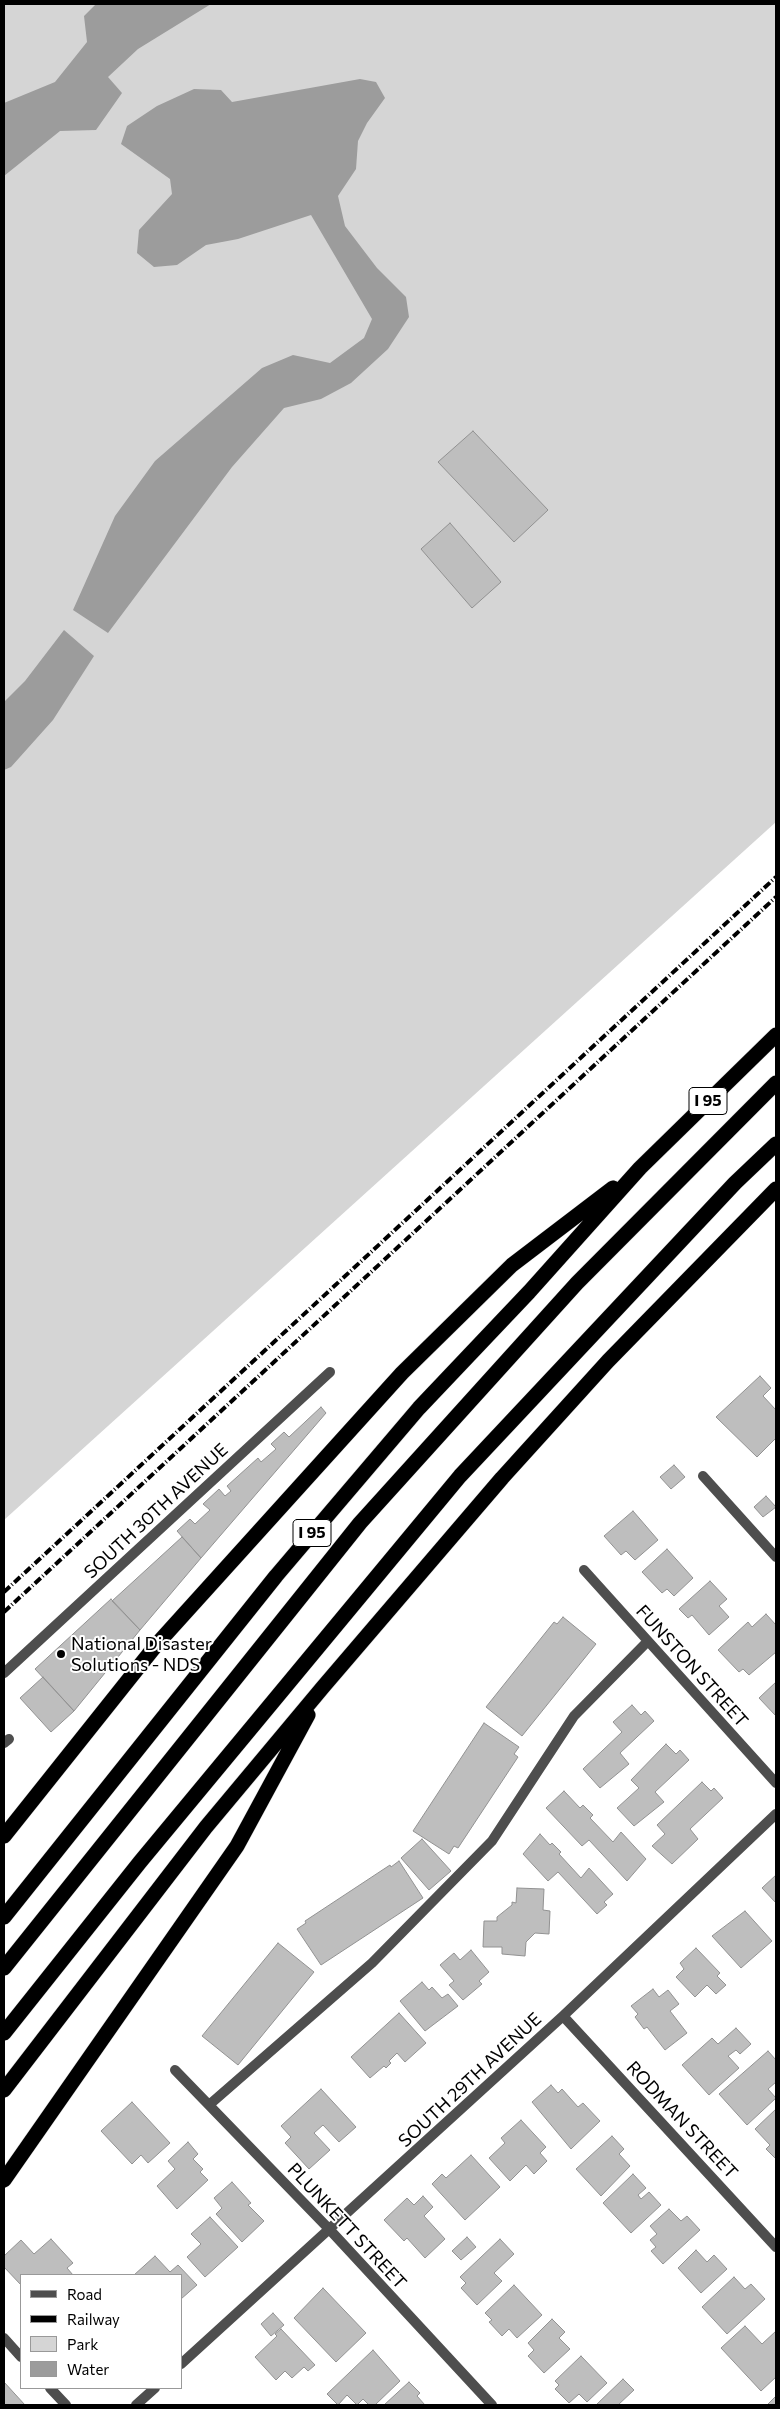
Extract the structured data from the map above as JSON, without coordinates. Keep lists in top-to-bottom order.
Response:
{
  "streets": {
    "highway": ["I 95"],
    "street": [
      "SOUTH 30TH AVENUE",
      "FUNSTON STREET",
      "SOUTH 29TH AVENUE",
      "RODMAN STREET",
      "PLUNKETT STREET"
    ]
  },
  "crossings": [
    ["SOUTH 29TH AVENUE", "RODMAN STREET"],
    ["SOUTH 29TH AVENUE", "PLUNKETT STREET"]
  ],
  "places": ["National Disaster Solutions - NDS"],
  "legend": [
    "Road",
    "Railway",
    "Park",
    "Water"
  ]
}
